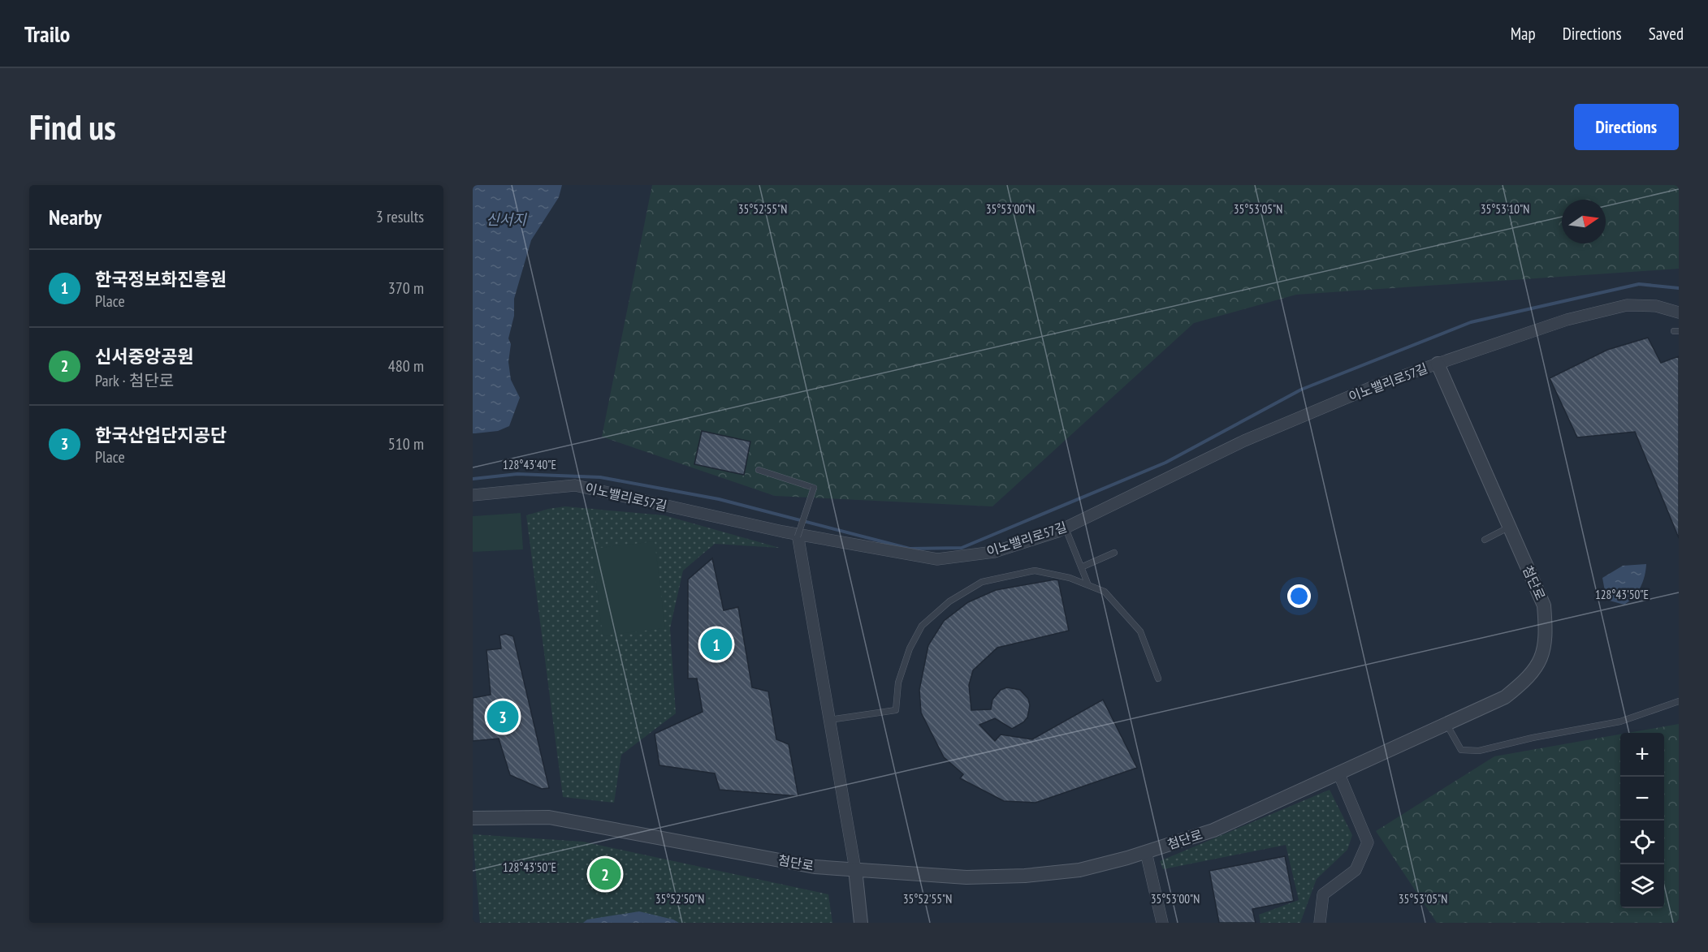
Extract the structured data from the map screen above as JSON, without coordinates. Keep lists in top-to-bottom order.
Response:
{
  "streets": {
    "street": ["이노밸리로57길", "첨단로"]
  },
  "crossings": [
    ["이노밸리로57길", "첨단로"]
  ],
  "water": ["신서지"],
  "north": "right",
  "page": {
    "header": "Trailo",
    "nav": ["Map", "Directions", "Saved"],
    "buttons": "Directions",
    "title": "Find us",
    "heading": ["Nearby", "3 results"],
    "list": [
      {
        "mark": "1",
        "name": "한국정보화진흥원",
        "note": "Place",
        "value": "370 m"
      },
      {
        "mark": "2",
        "name": "신서중앙공원",
        "note": "Park · 첨단로",
        "value": "480 m"
      },
      {
        "mark": "3",
        "name": "한국산업단지공단",
        "note": "Place",
        "value": "510 m"
      }
    ],
    "pins": ["1", "3", "2"],
    "map_buttons": ["+", "−"]
  },
  "coordinates": [
    "35°52'55\"N",
    "35°53'00\"N",
    "35°53'05\"N",
    "35°53'10\"N",
    "128°43'40\"E",
    "128°43'50\"E",
    "35°52'50\"N"
  ]
}
